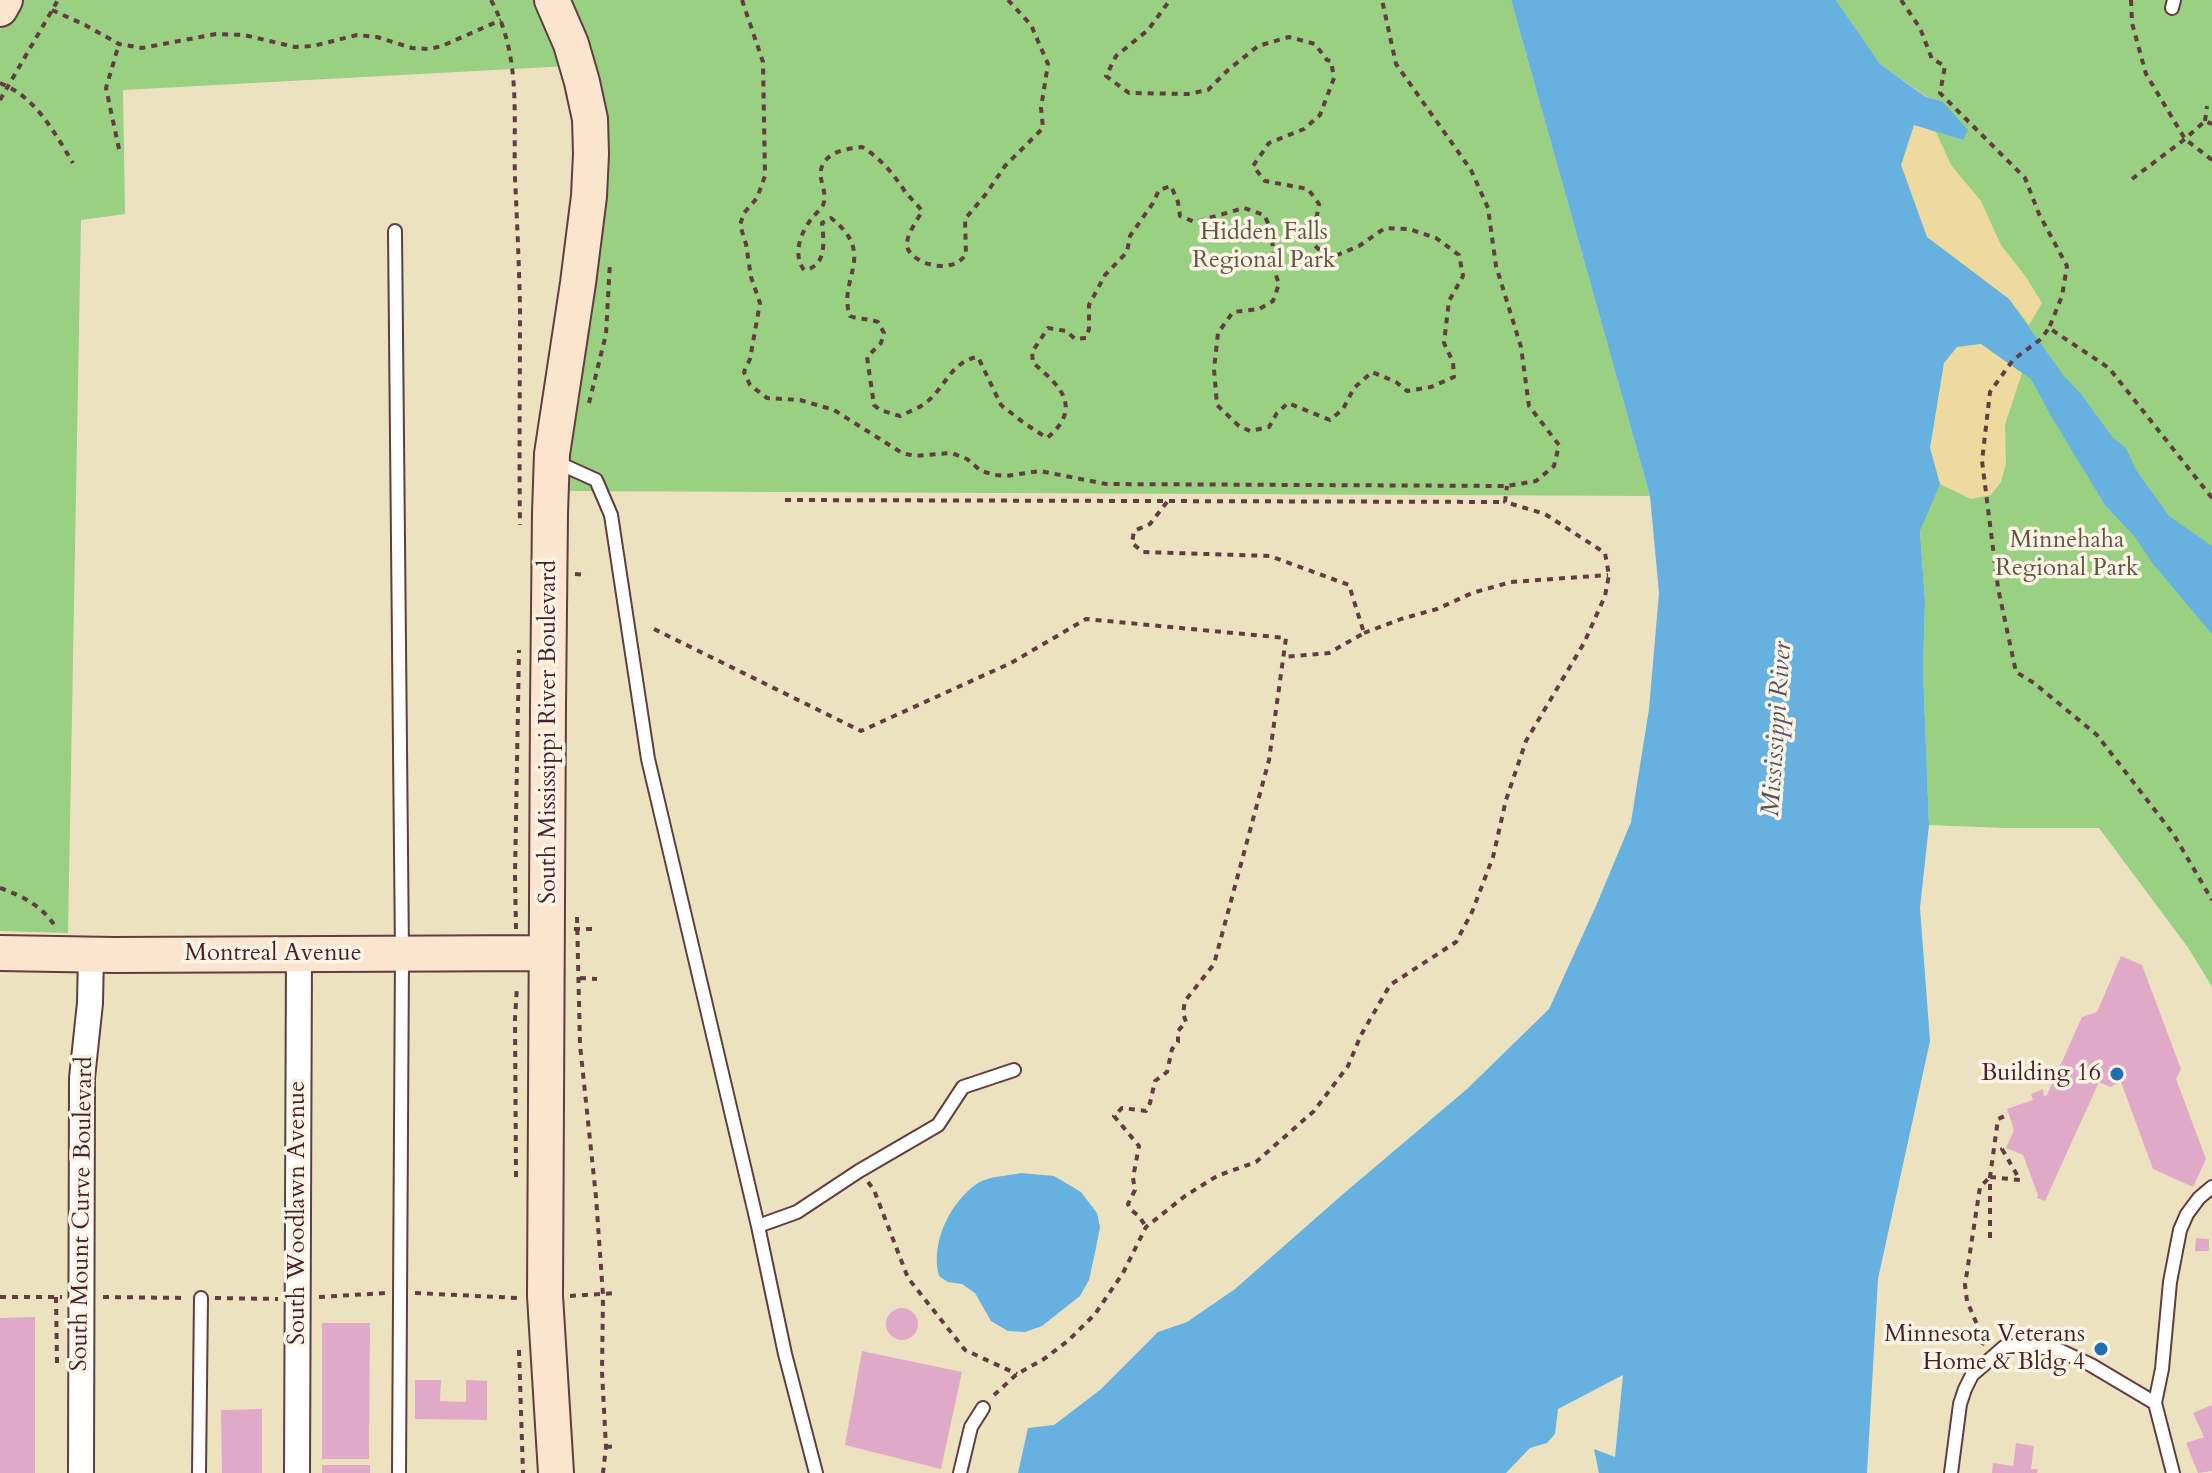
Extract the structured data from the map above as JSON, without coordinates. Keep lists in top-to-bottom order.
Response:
{
  "streets": {
    "street": [
      "South Mississippi River Boulevard",
      "Montreal Avenue",
      "South Woodlawn Avenue",
      "South Mount Curve Boulevard"
    ]
  },
  "crossings": [
    ["South Mississippi River Boulevard", "Montreal Avenue"],
    ["Montreal Avenue", "South Woodlawn Avenue"],
    ["Montreal Avenue", "South Mount Curve Boulevard"]
  ],
  "water": ["Mississippi River"],
  "parks": ["Hidden Falls Regional Park", "Minnehaha Regional Park"],
  "places": ["Building 16", "Minnesota Veterans Home & Bldg 4"]
}
